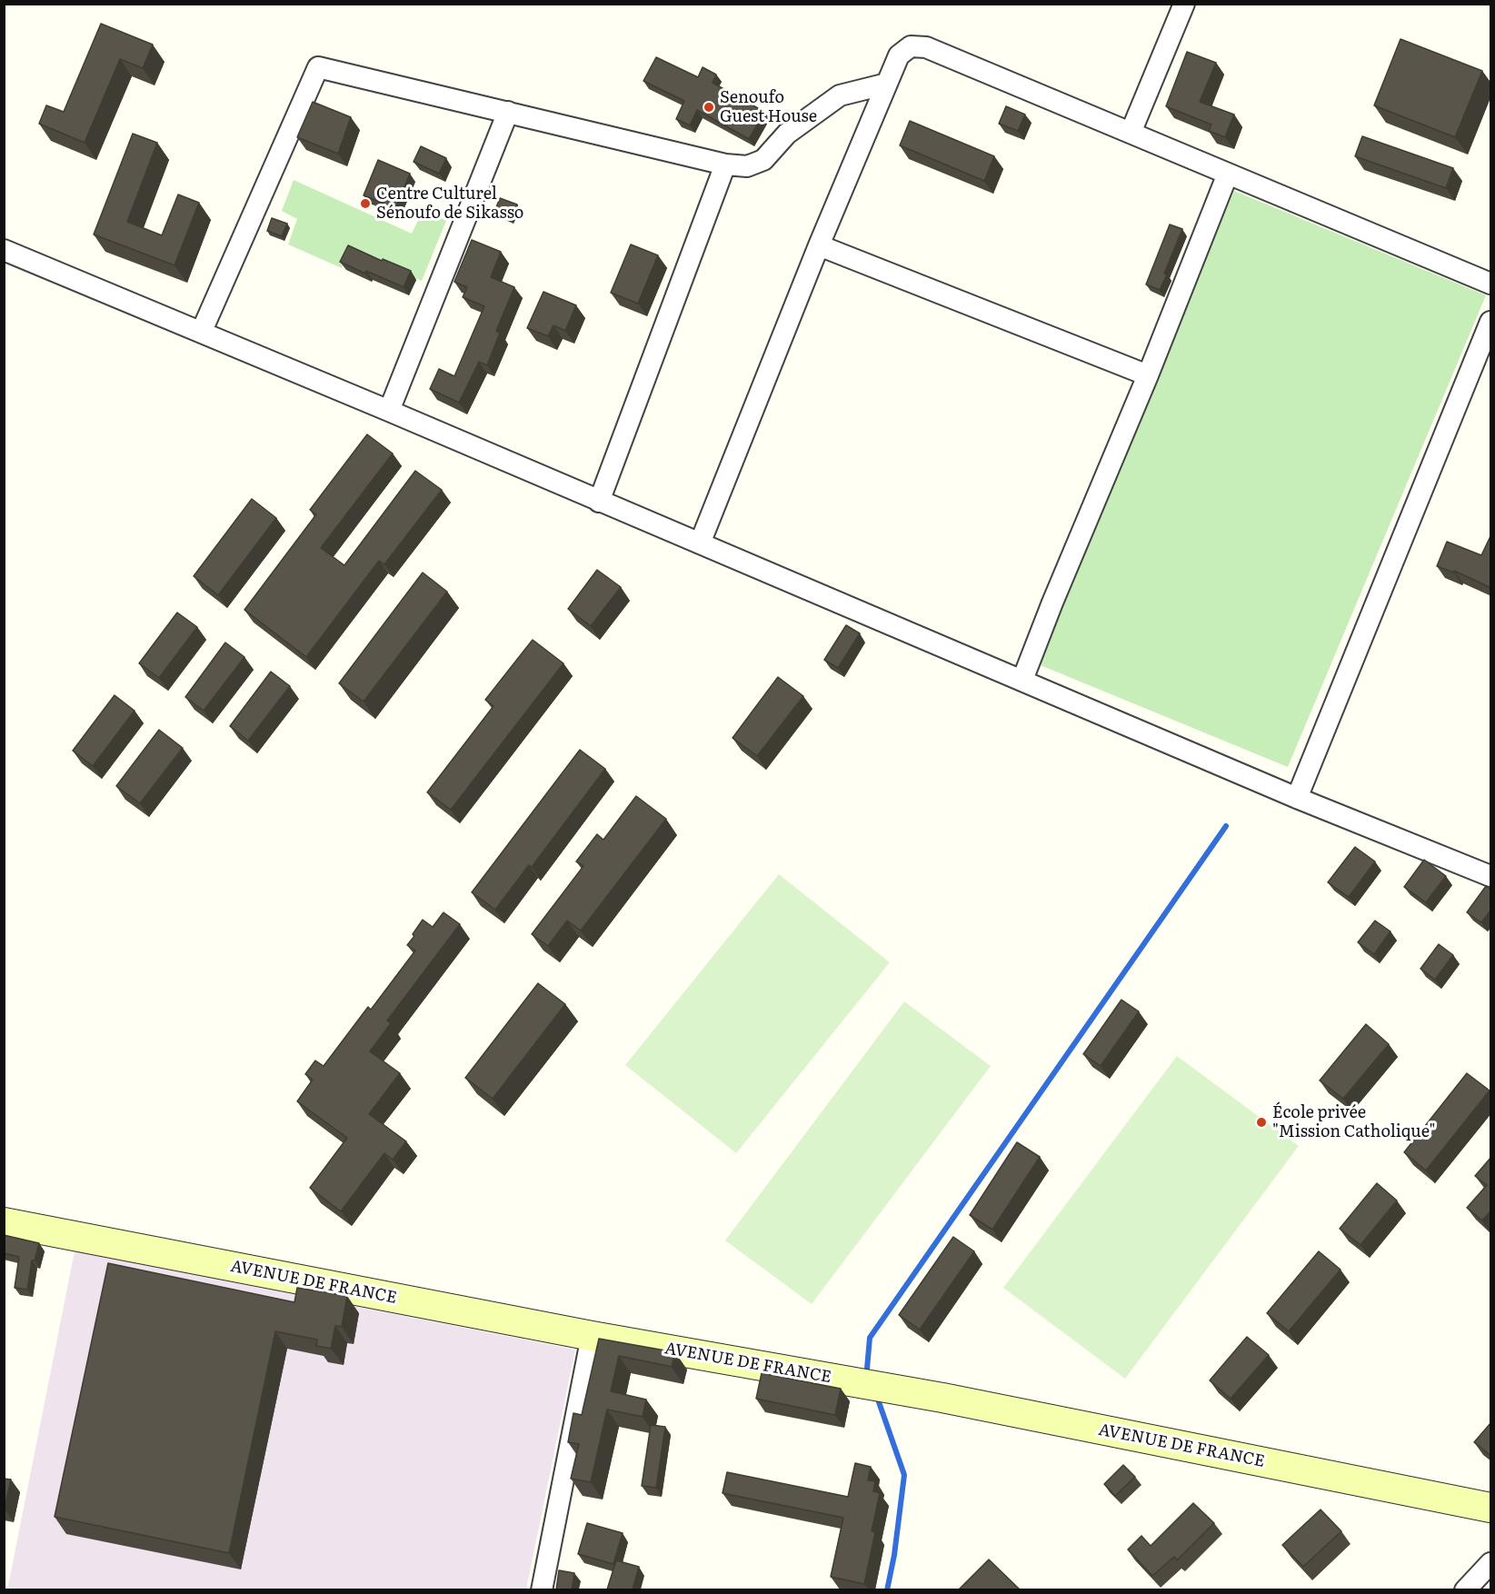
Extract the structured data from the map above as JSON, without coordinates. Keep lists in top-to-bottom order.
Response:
{
  "streets": {
    "main road": ["AVENUE DE FRANCE"]
  },
  "places": ["Senoufo Guest House", "Centre Culturel Sénoufo de Sikasso", "École privée \"Mission Catholique\""]
}
